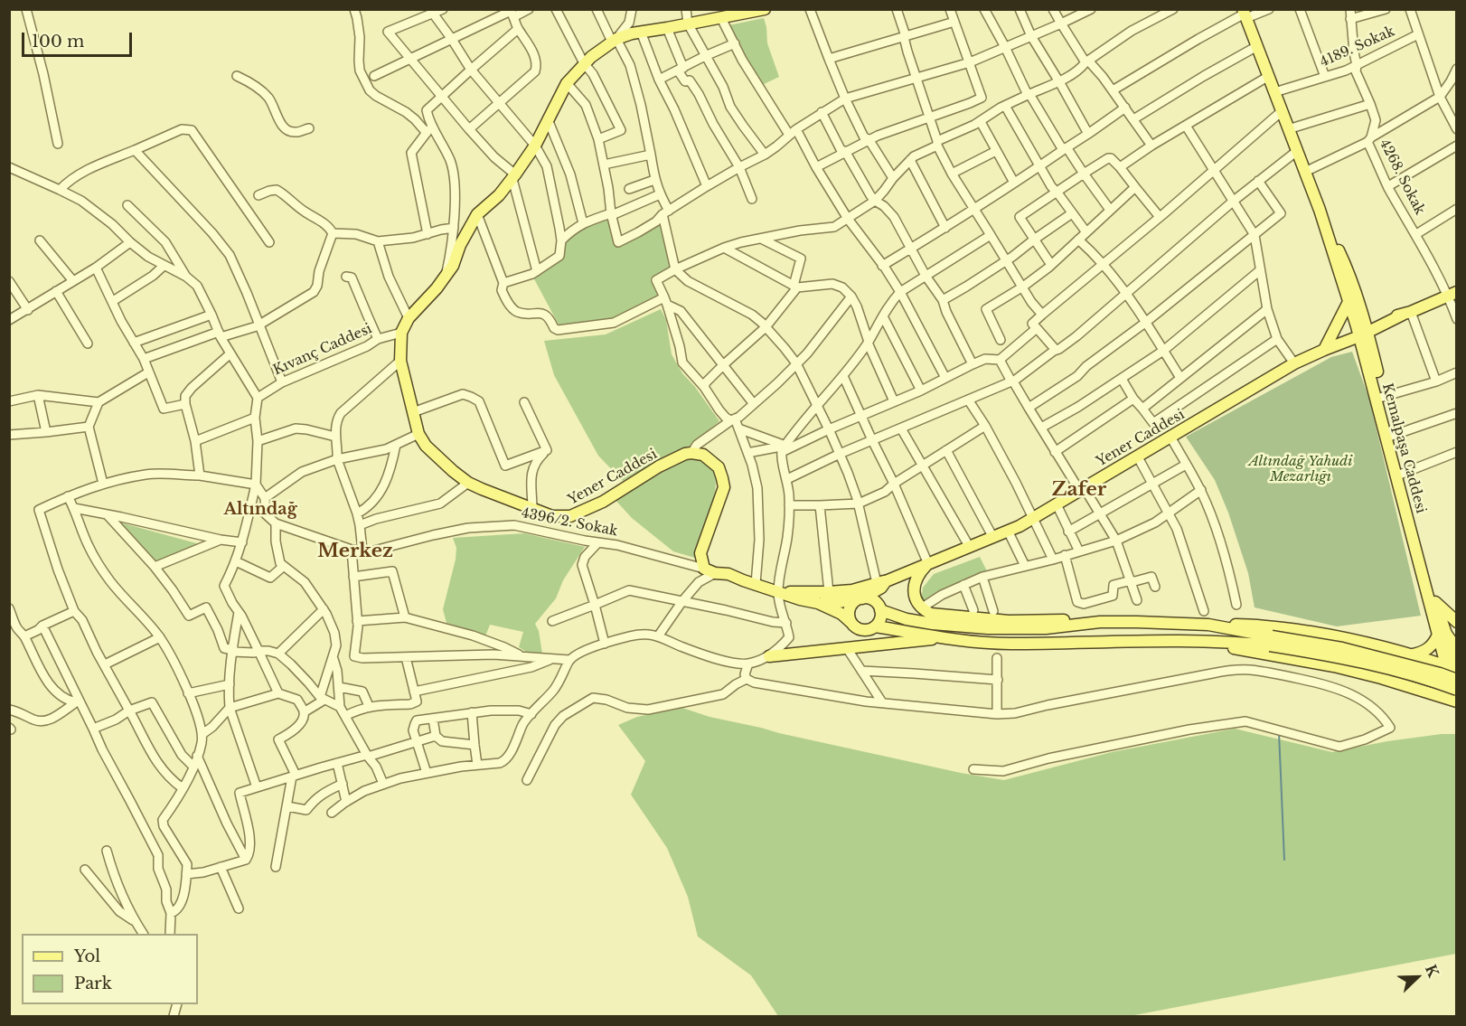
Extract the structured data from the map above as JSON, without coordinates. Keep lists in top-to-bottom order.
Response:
{
  "streets": {
    "main road": ["Yener Caddesi", "Kemalpaşa Caddesi"],
    "street": [
      "4189. Sokak",
      "4268. Sokak",
      "Kıvanç Caddesi",
      "4396/2. Sokak"
    ]
  },
  "crossings": [
    ["4189. Sokak", "4268. Sokak"],
    ["4189. Sokak", "Kemalpaşa Caddesi"],
    ["Kıvanç Caddesi", "Yener Caddesi"],
    ["Yener Caddesi", "Kemalpaşa Caddesi"],
    ["Yener Caddesi", "4396/2. Sokak"]
  ],
  "districts": ["Zafer", "Altındağ", "Merkez"],
  "parks": ["Altındağ Yahudi Mezarlığı"],
  "legend": ["Yol", "Park"],
  "scale_bar": "100 m",
  "north": "top right"
}
